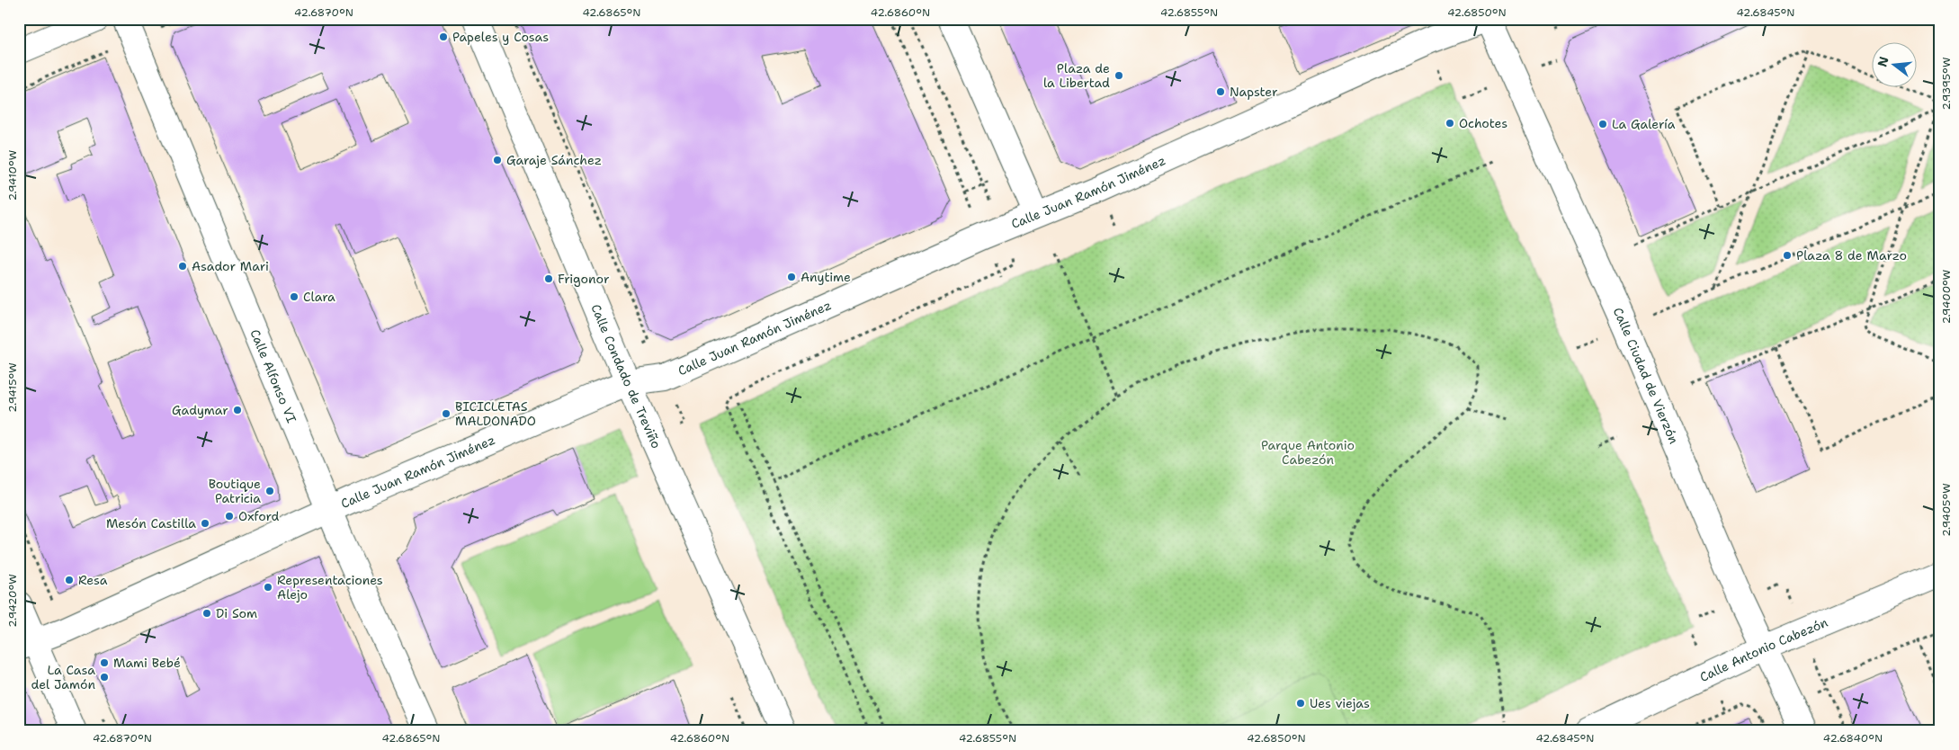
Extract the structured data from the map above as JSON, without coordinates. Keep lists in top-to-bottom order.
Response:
{
  "streets": {
    "street": [
      "Calle Juan Ramón Jiménez",
      "Calle Ciudad de Vierzón",
      "Calle Alfonso VI",
      "Calle Condado de Treviño",
      "Calle Antonio Cabezón"
    ]
  },
  "crossings": [
    ["Calle Juan Ramón Jiménez", "Calle Ciudad de Vierzón"],
    ["Calle Juan Ramón Jiménez", "Calle Alfonso VI"],
    ["Calle Juan Ramón Jiménez", "Calle Condado de Treviño"],
    ["Calle Ciudad de Vierzón", "Calle Antonio Cabezón"]
  ],
  "parks": ["Parque Antonio Cabezón"],
  "places": [
    "Papeles y Cosas",
    "Plaza de la Libertad",
    "Napster",
    "Ochotes",
    "La Galería",
    "Garaje Sánchez",
    "Plaza 8 de Marzo",
    "Asador Mari",
    "Anytime",
    "Frigonor",
    "Clara",
    "Gadymar",
    "BICICLETAS MALDONADO",
    "Boutique Patricia",
    "Oxford",
    "Mesón Castilla",
    "Resa",
    "Representaciones Alejo",
    "Di Som",
    "Mami Bebé",
    "La Casa del Jamón",
    "Ues viejas"
  ],
  "north": "left",
  "coordinates": [
    "42.6870°N",
    "42.6865°N",
    "42.6860°N",
    "42.6855°N",
    "42.6850°N",
    "42.6845°N",
    "2.9395°W",
    "2.9410°W",
    "2.9400°W",
    "2.9415°W",
    "2.9405°W",
    "2.9420°W",
    "42.6840°N"
  ]
}
